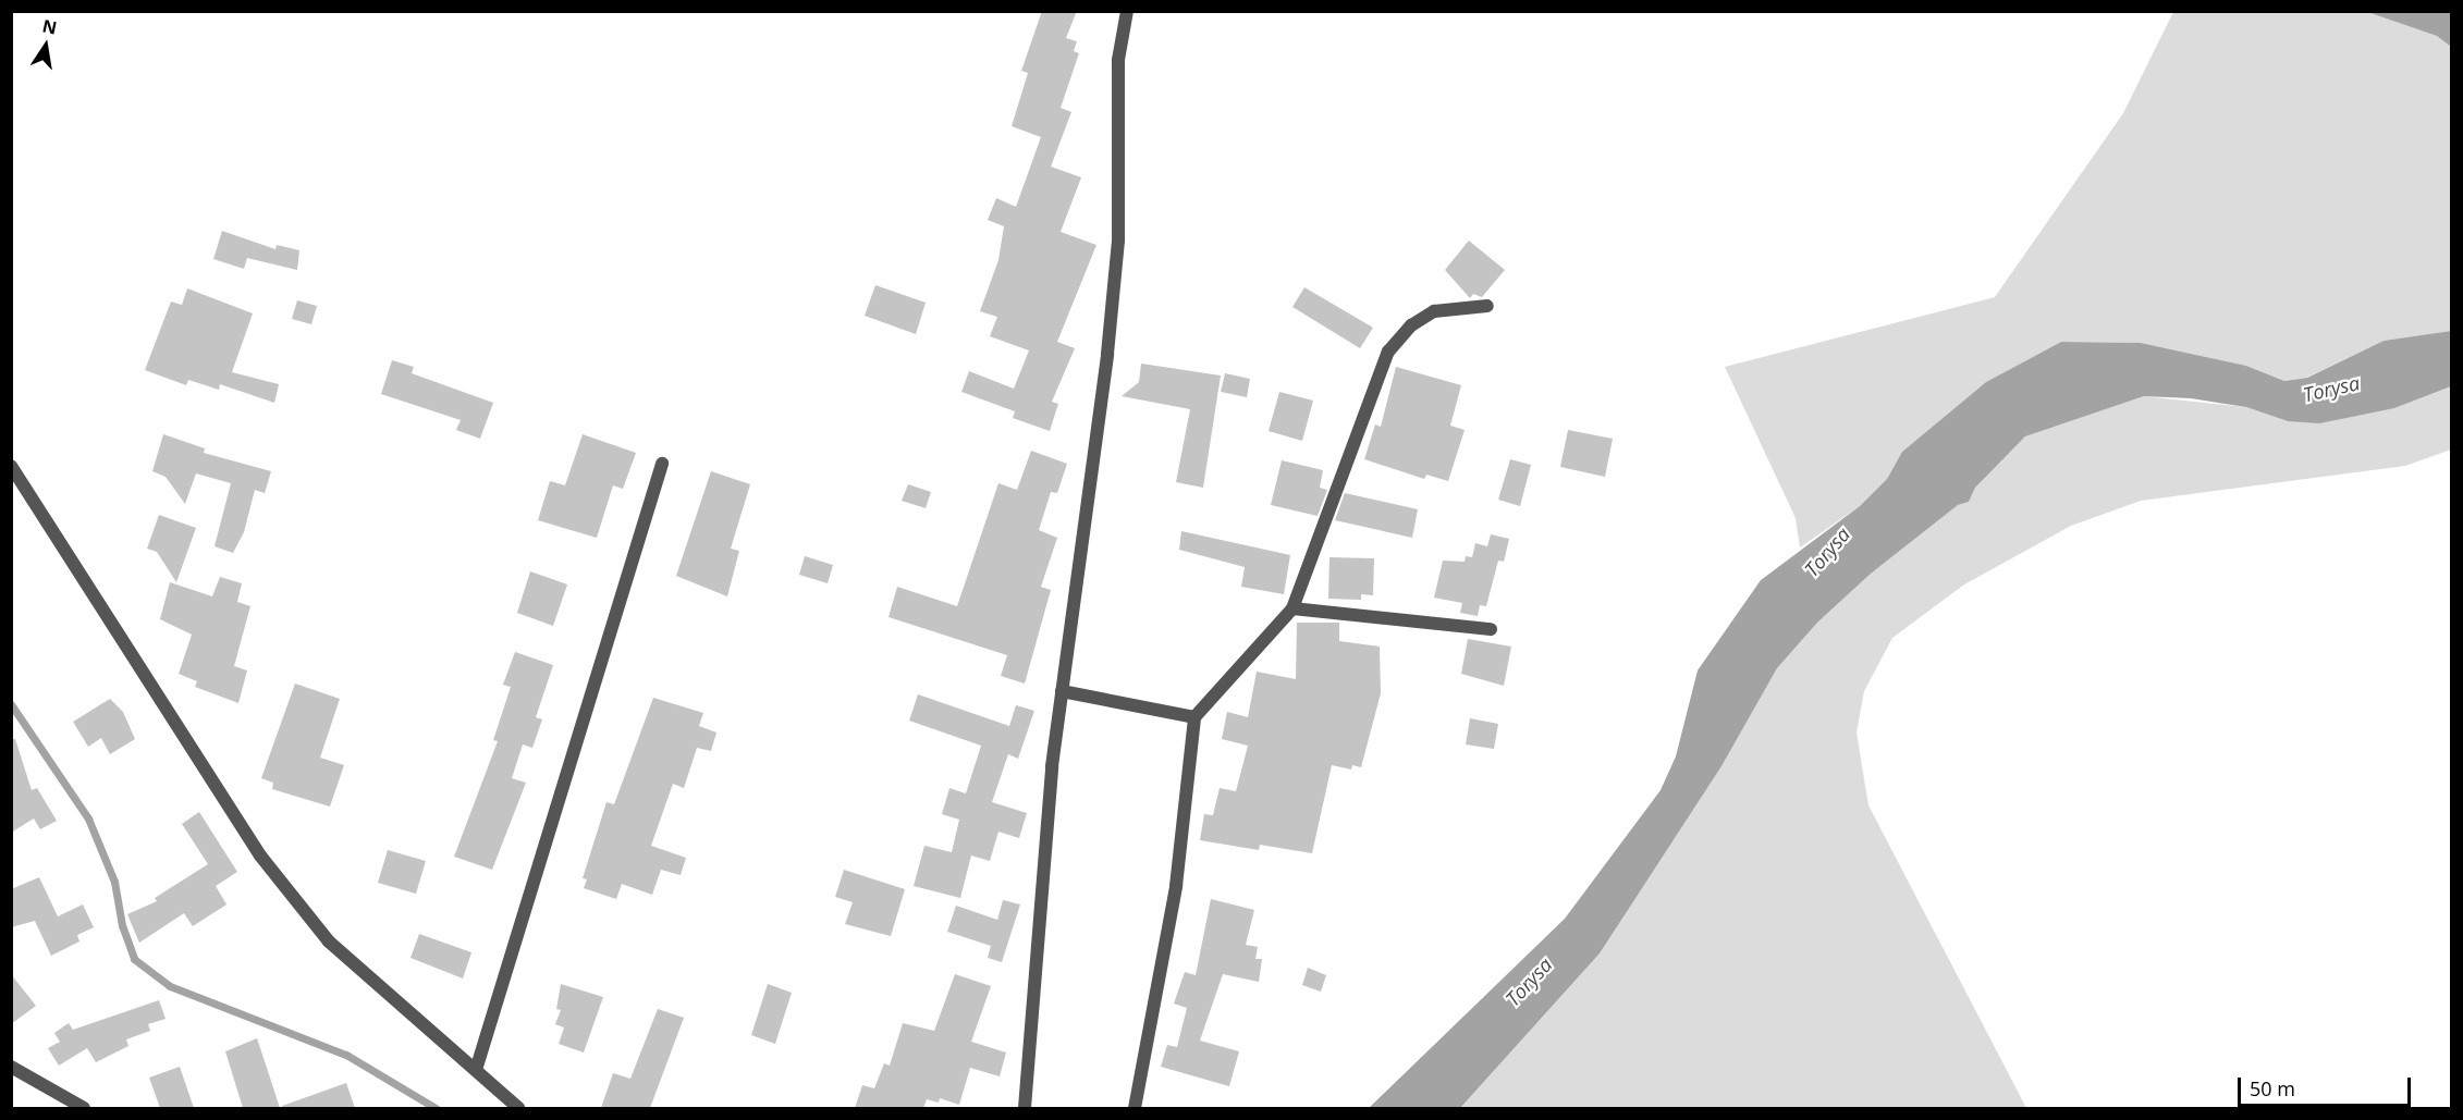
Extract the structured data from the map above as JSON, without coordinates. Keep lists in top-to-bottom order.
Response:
{
  "water": ["Torysa"],
  "scale_bar": "50 m",
  "north": "top"
}
